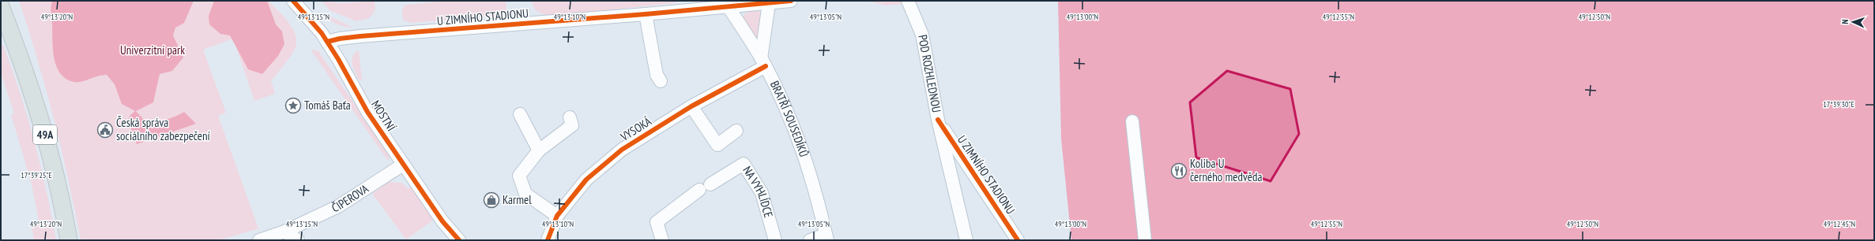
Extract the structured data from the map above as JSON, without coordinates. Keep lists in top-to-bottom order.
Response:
{
  "streets": {
    "main road": ["49A"],
    "street": [
      "U ZIMNÍHO STADIONU",
      "POD ROZHLEDNOU",
      "MOSTNÍ",
      "BRATŘÍ SOUSEDÍKŮ",
      "VYSOKÁ",
      "NA VYHLÍDCE",
      "ČIPEROVA"
    ]
  },
  "crossings": [
    ["U ZIMNÍHO STADIONU", "POD ROZHLEDNOU"],
    ["U ZIMNÍHO STADIONU", "MOSTNÍ"],
    ["U ZIMNÍHO STADIONU", "BRATŘÍ SOUSEDÍKŮ"],
    ["MOSTNÍ", "ČIPEROVA"],
    ["BRATŘÍ SOUSEDÍKŮ", "VYSOKÁ"]
  ],
  "parks": ["Univerzitní park"],
  "places": {
    "place": ["Tomáš Baťa"],
    "public building": ["Česká správa sociálního zabezpečení"],
    "restaurant": ["Koliba U černého medvěda"],
    "shop": ["Karmel"]
  },
  "north": "left",
  "coordinates": [
    "49°13'20\"N",
    "49°13'15\"N",
    "49°13'10\"N",
    "49°13'05\"N",
    "49°13'00\"N",
    "49°12'55\"N",
    "49°12'50\"N",
    "17°39'30\"E",
    "17°39'25\"E",
    "49°12'45\"N"
  ]
}
